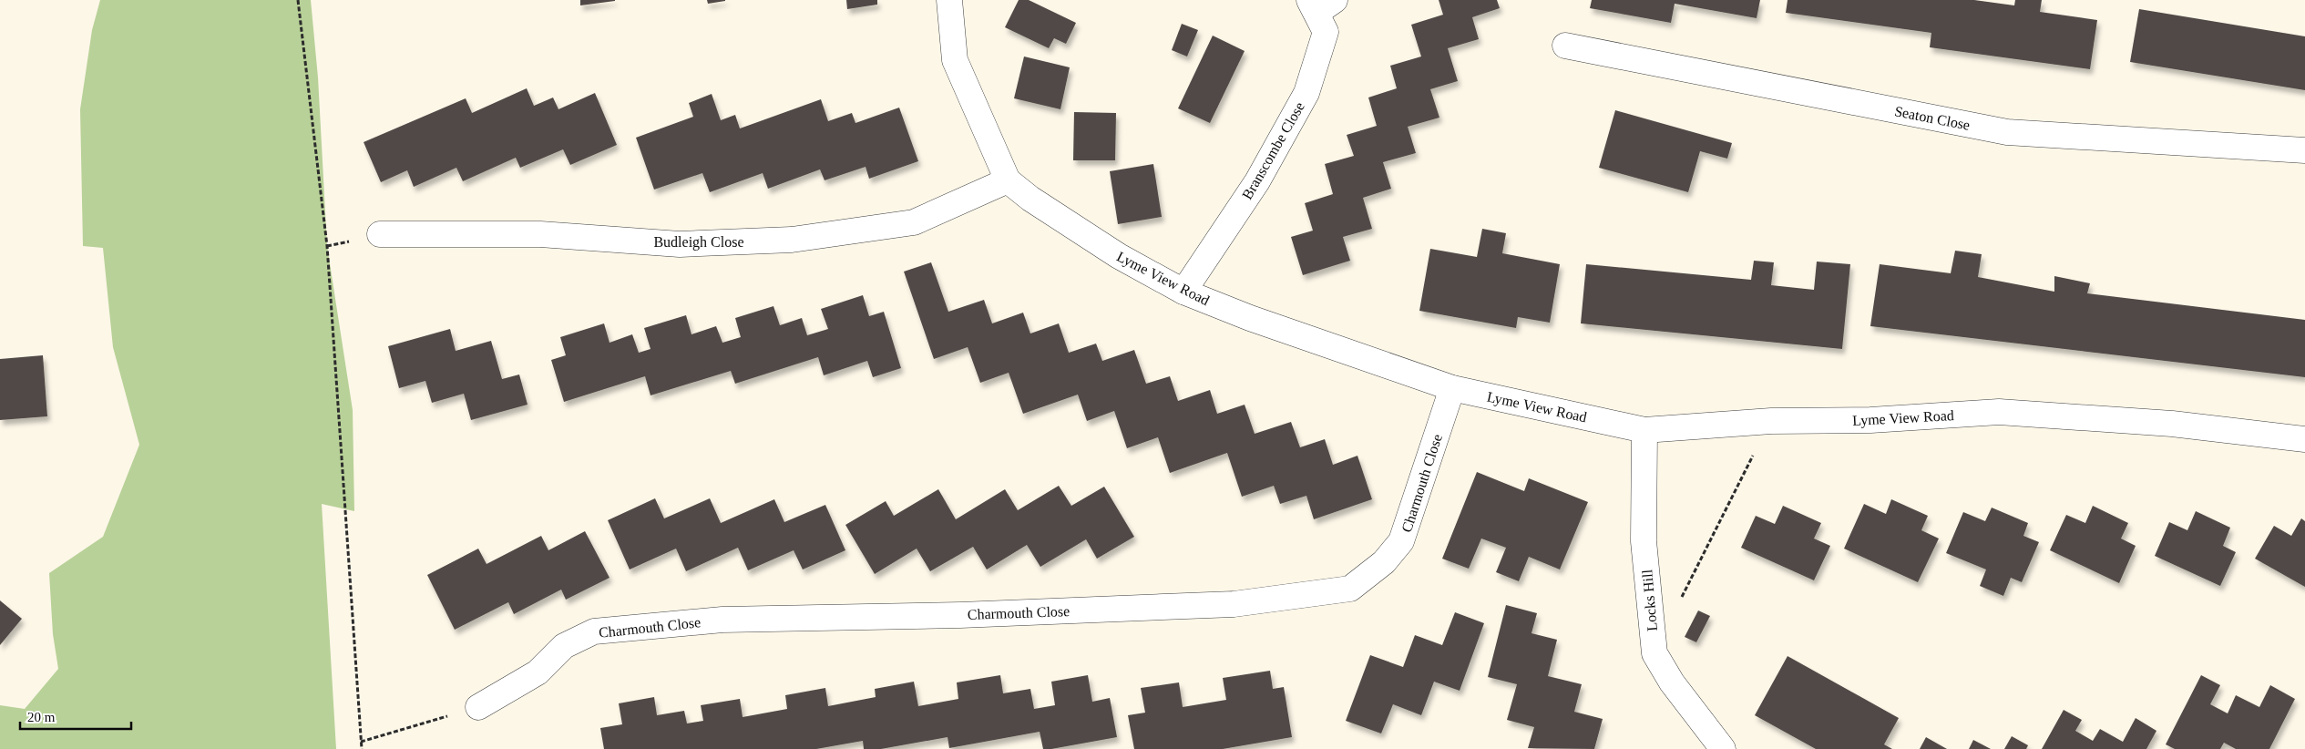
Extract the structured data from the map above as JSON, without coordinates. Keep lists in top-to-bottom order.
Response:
{
  "streets": {
    "street": [
      "Seaton Close",
      "Branscombe Close",
      "Budleigh Close",
      "Lyme View Road",
      "Charmouth Close",
      "Locks Hill"
    ]
  },
  "crossings": [
    ["Branscombe Close", "Lyme View Road"],
    ["Budleigh Close", "Lyme View Road"],
    ["Lyme View Road", "Charmouth Close"],
    ["Lyme View Road", "Locks Hill"]
  ],
  "scale_bar": "20 m"
}
